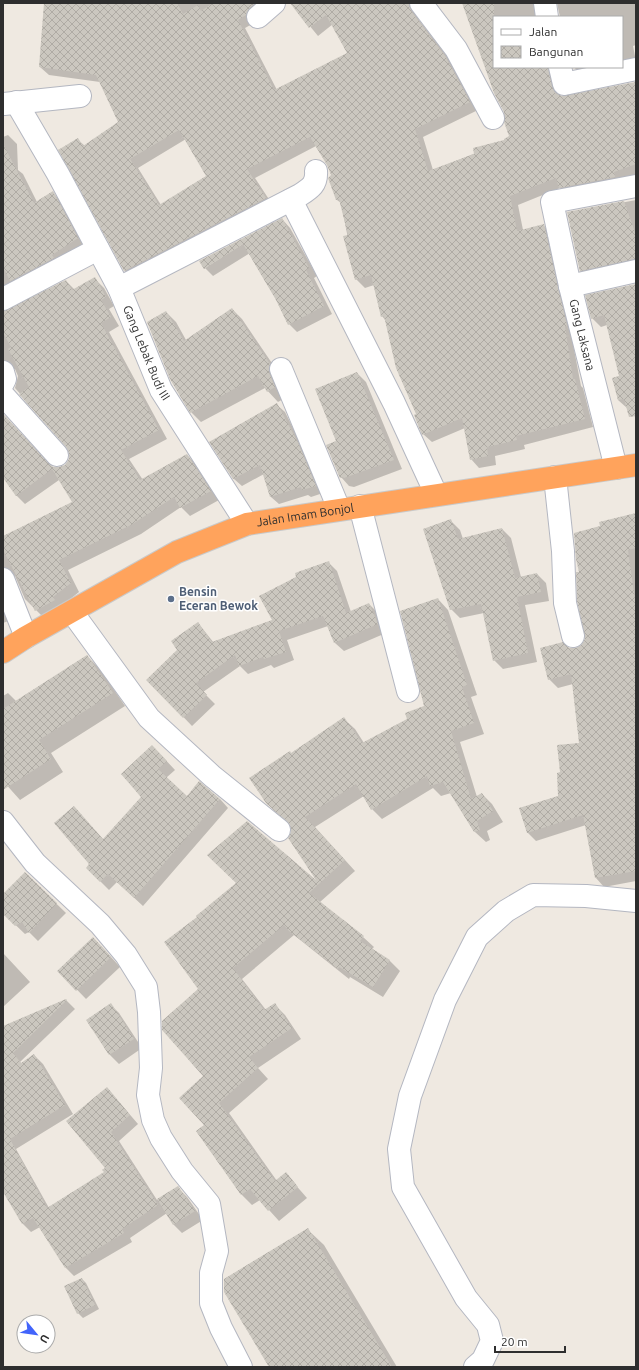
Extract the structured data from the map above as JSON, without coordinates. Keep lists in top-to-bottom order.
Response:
{
  "streets": {
    "highway": ["Jalan Imam Bonjol"],
    "street": ["Gang Laksana", "Gang Lebak Budi III"]
  },
  "crossings": [
    ["Gang Laksana", "Jalan Imam Bonjol"],
    ["Gang Lebak Budi III", "Jalan Imam Bonjol"]
  ],
  "places": ["Bensin Eceran Bewok"],
  "legend": ["Jalan", "Bangunan"],
  "scale_bar": "20 m",
  "north": "bottom right"
}
